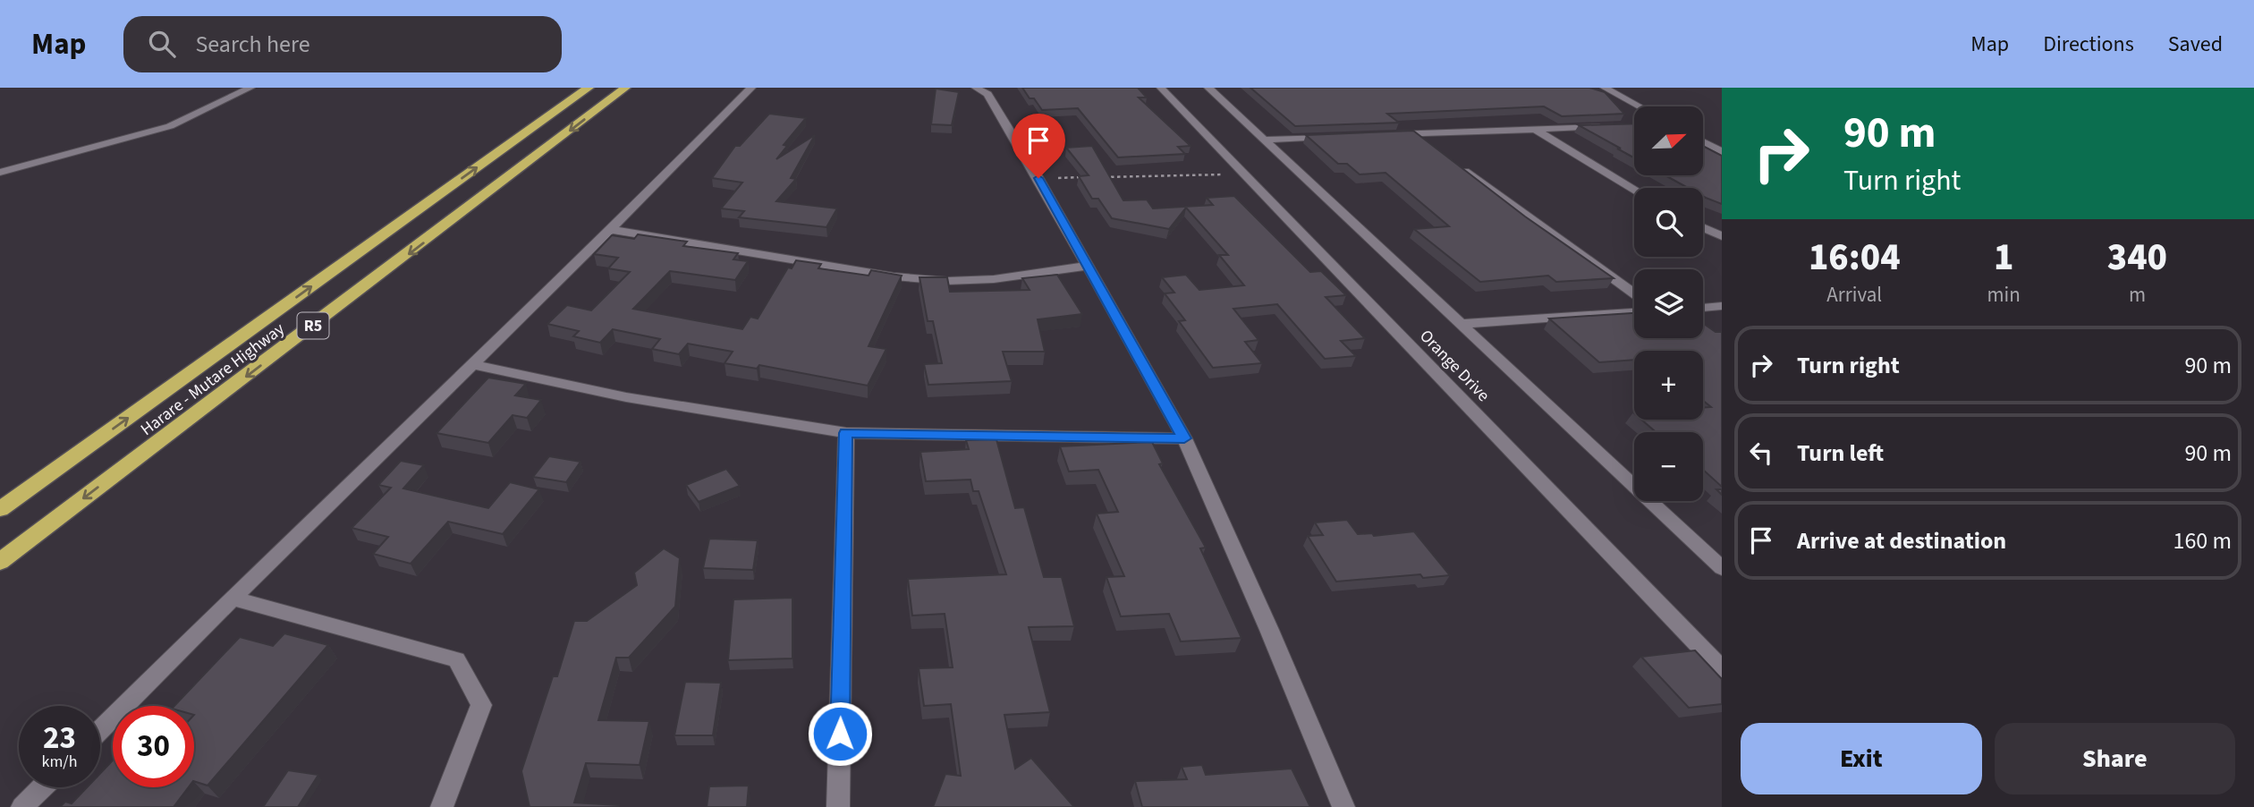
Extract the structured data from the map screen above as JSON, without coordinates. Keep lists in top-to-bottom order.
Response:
{
  "streets": {
    "highway": ["R5", "Harare - Mutare Highway"],
    "street": ["Orange Drive"]
  },
  "north": "top right",
  "page": {
    "header": "Map",
    "search": "Search here",
    "nav": ["Map", "Directions", "Saved"],
    "turn": ["90 m", "Turn right"],
    "map_buttons": ["+", "−"],
    "eta": [
      "16:04",
      "Arrival",
      "1",
      "min",
      "340",
      "m"
    ],
    "list": [
      {
        "name": "Turn right",
        "value": "90 m"
      },
      {
        "name": "Turn left",
        "value": "90 m"
      },
      {
        "name": "Arrive at destination",
        "value": "160 m"
      }
    ],
    "speed": "23 km/h",
    "limit": "30",
    "buttons": ["Exit", "Share"]
  }
}
